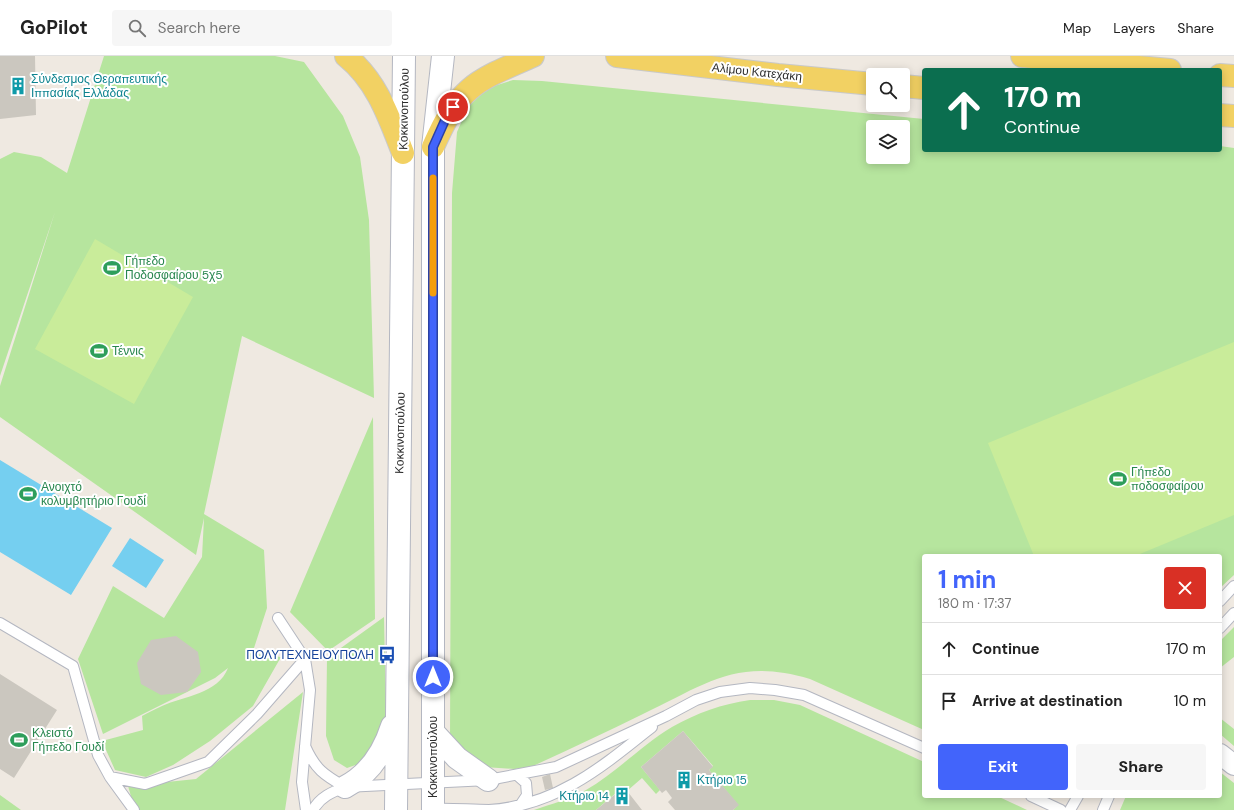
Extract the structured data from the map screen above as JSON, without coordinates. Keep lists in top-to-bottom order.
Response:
{
  "streets": {
    "main road": ["Αλίμου Κατεχάκη", "Κοκκινοπούλου"]
  },
  "places": {
    "building": ["Σύνδεσμος Θεραπευτικής Ιππασίας Ελλάδας", "Κτήριο 15", "Κτήριο 14"],
    "sports": [
      "Γήπεδο Ποδοσφαίρου 5χ5",
      "Τέννις",
      "Γήπεδο ποδοσφαίρου",
      "Ανοιχτό κολυμβητήριο Γουδί",
      "Κλειστό Γήπεδο Γουδί"
    ],
    "bus stop": ["ΠΟΛΥΤΕΧΝΕΙΟΥΠΟΛΗ"]
  },
  "page": {
    "header": "GoPilot",
    "search": "Search here",
    "nav": ["Map", "Layers", "Share"],
    "turn": ["170 m", "Continue"],
    "heading": ["1 min", "180 m · 17:37"],
    "list": [
      {
        "name": "Continue",
        "value": "170 m"
      },
      {
        "name": "Arrive at destination",
        "value": "10 m"
      }
    ],
    "buttons": ["Exit", "Share"]
  }
}
